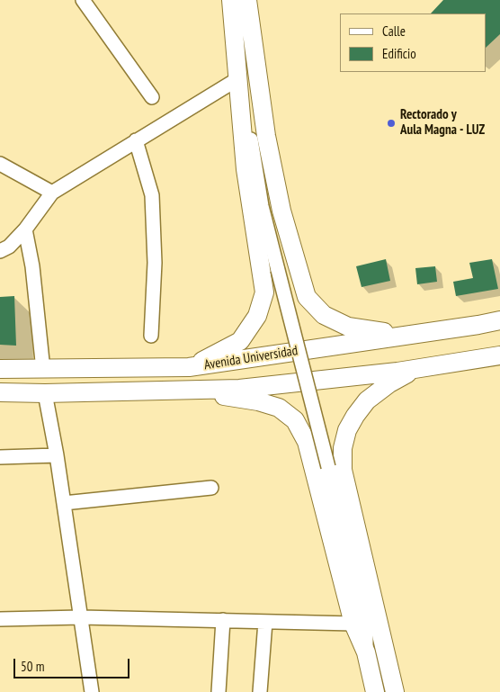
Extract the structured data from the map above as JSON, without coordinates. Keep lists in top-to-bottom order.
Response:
{
  "streets": {
    "street": ["Avenida Universidad"]
  },
  "places": ["Rectorado y Aula Magna - LUZ"],
  "legend": ["Calle", "Edificio"],
  "scale_bar": "50 m"
}
